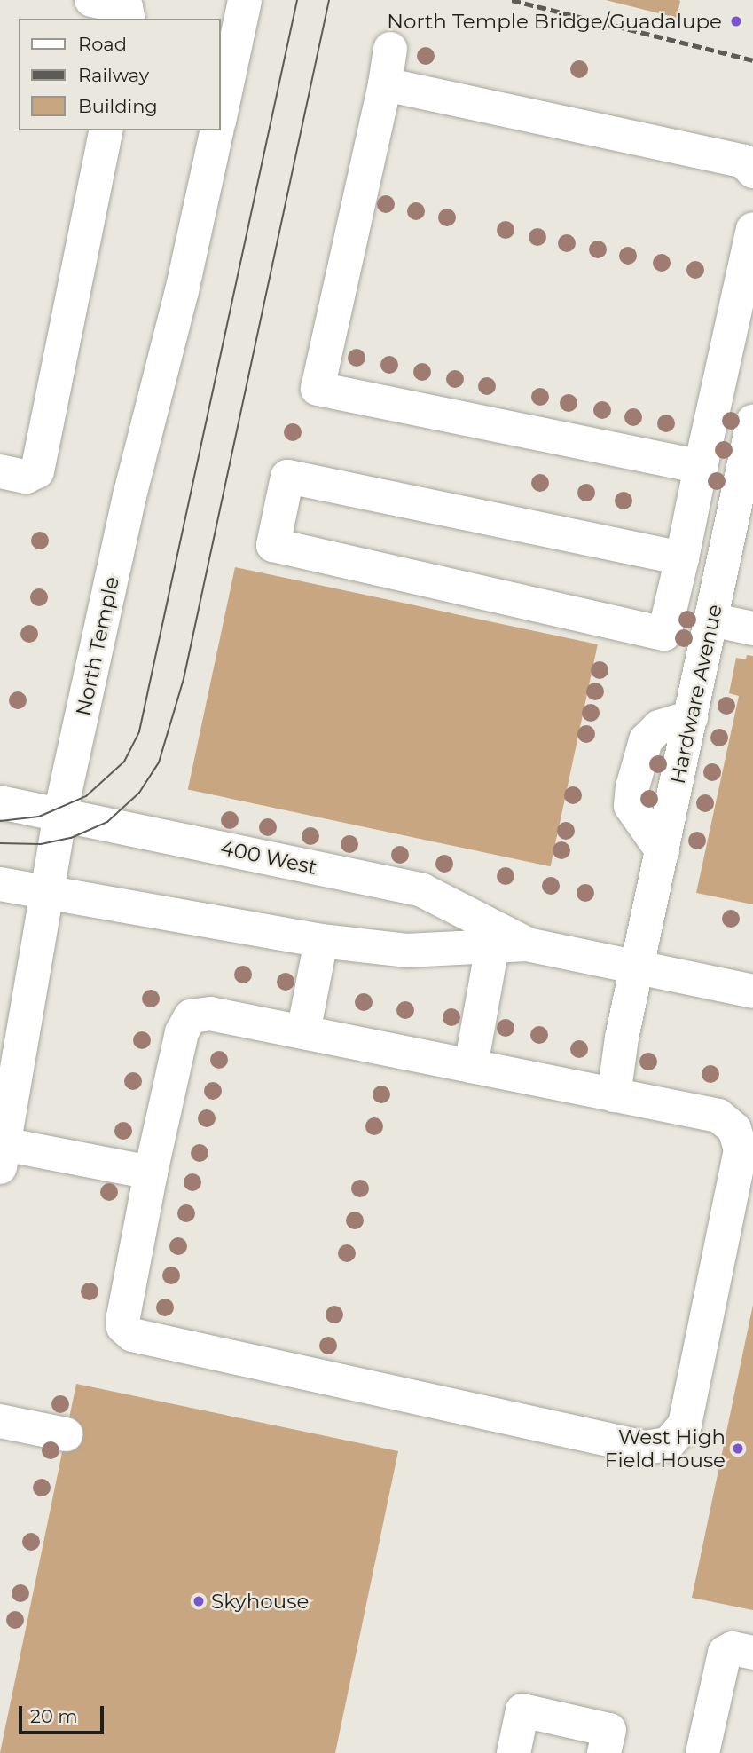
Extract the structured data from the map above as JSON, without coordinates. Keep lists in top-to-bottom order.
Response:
{
  "streets": {
    "street": ["North Temple", "Hardware Avenue", "400 West"]
  },
  "crossings": [
    ["North Temple", "400 West"],
    ["Hardware Avenue", "400 West"]
  ],
  "places": ["North Temple Bridge/Guadalupe", "West High Field House", "Skyhouse"],
  "legend": ["Road", "Railway", "Building"],
  "scale_bar": "20 m"
}
